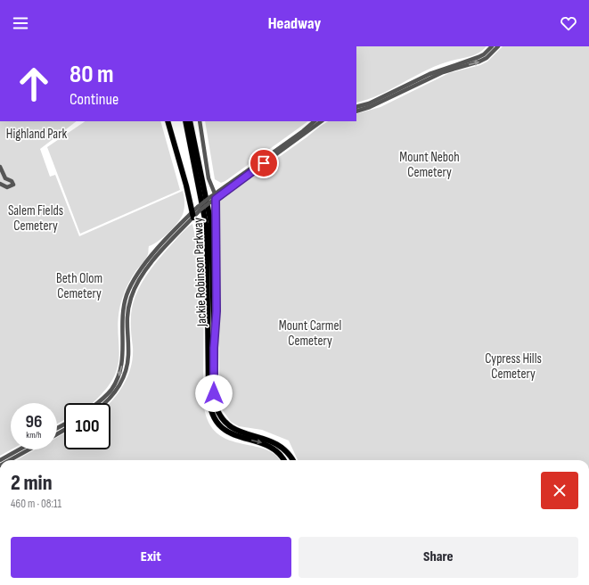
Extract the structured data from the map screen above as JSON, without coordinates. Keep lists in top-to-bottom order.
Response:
{
  "streets": {
    "highway": ["Jackie Robinson Parkway"]
  },
  "parks": [
    "Highland Park",
    "Mount Neboh Cemetery",
    "Salem Fields Cemetery",
    "Beth Olom Cemetery",
    "Mount Carmel Cemetery",
    "Cypress Hills Cemetery"
  ],
  "page": {
    "header": "Headway",
    "turn": ["80 m", "Continue"],
    "speed": "96 km/h",
    "limit": "100",
    "heading": ["2 min", "460 m · 08:11"],
    "buttons": ["Exit", "Share"]
  }
}
